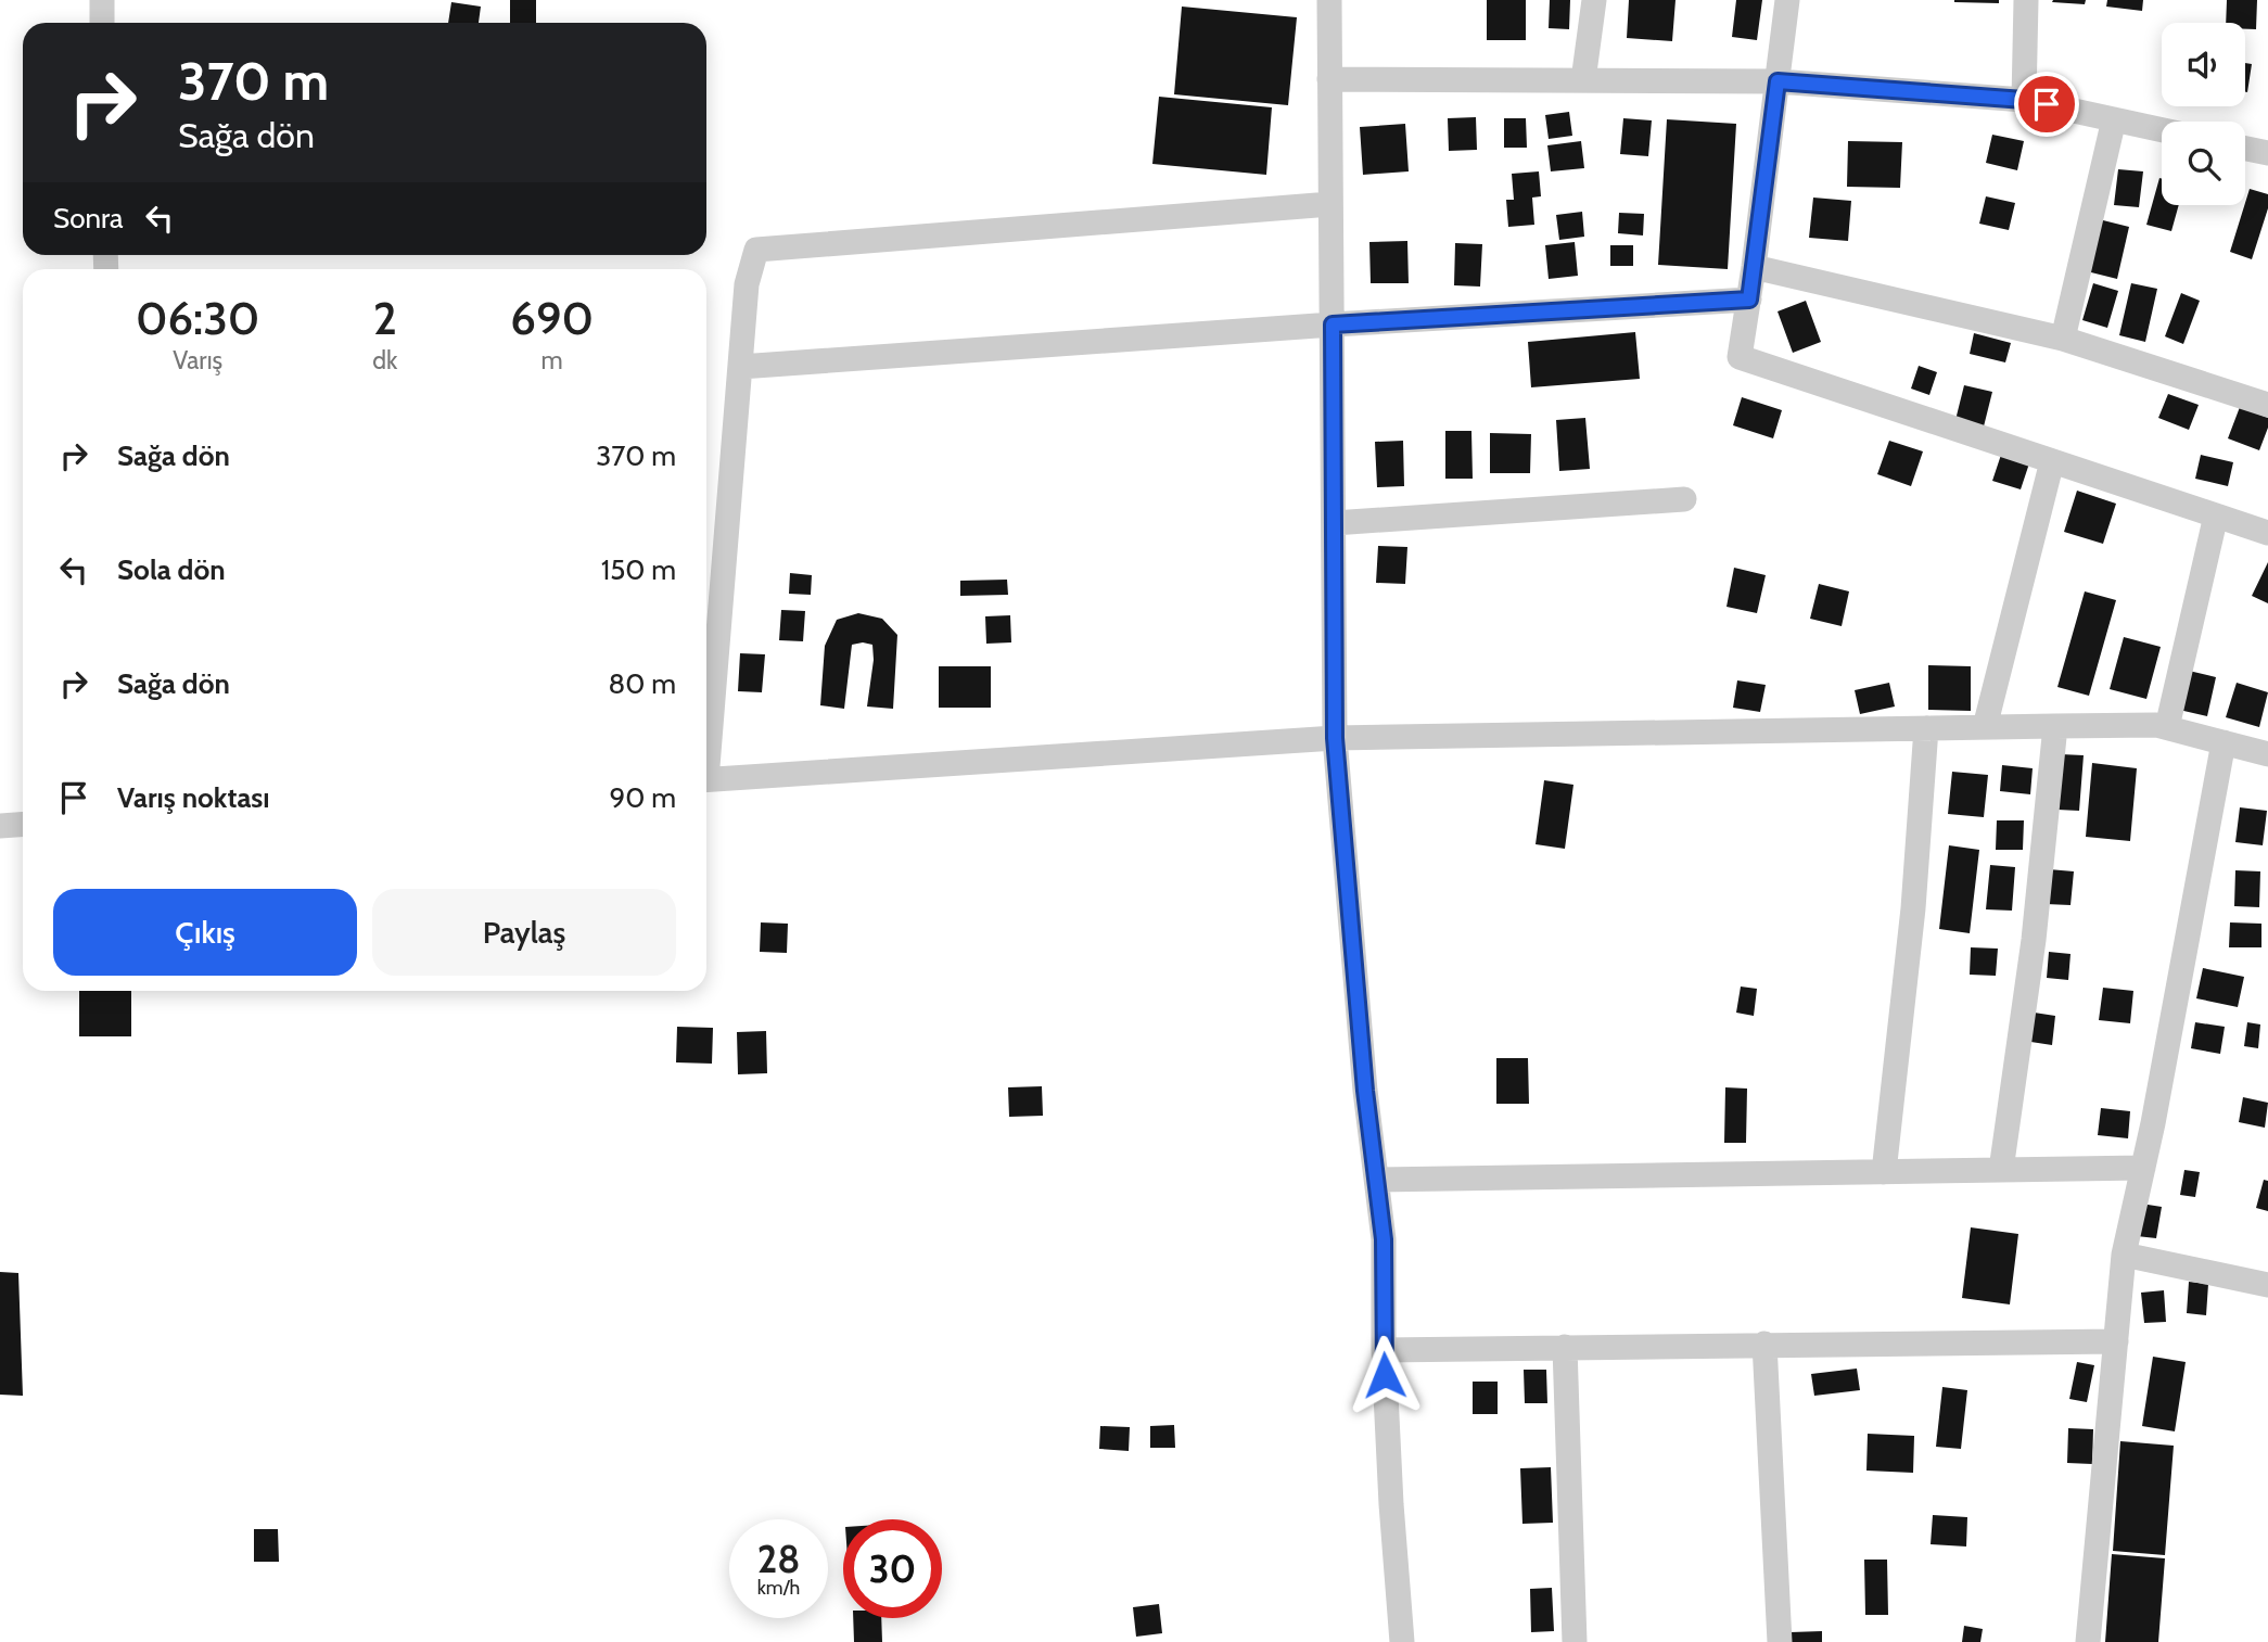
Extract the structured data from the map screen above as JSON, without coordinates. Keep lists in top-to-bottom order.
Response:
{
  "page": {
    "turn": ["370 m", "Sağa dön"],
    "then": "Sonra",
    "eta": [
      "06:30",
      "Varış",
      "2",
      "dk",
      "690",
      "m"
    ],
    "list": [
      {
        "name": "Sağa dön",
        "value": "370 m"
      },
      {
        "name": "Sola dön",
        "value": "150 m"
      },
      {
        "name": "Sağa dön",
        "value": "80 m"
      },
      {
        "name": "Varış noktası",
        "value": "90 m"
      }
    ],
    "buttons": ["Çıkış", "Paylaş"],
    "speed": "28 km/h",
    "limit": "30"
  }
}
